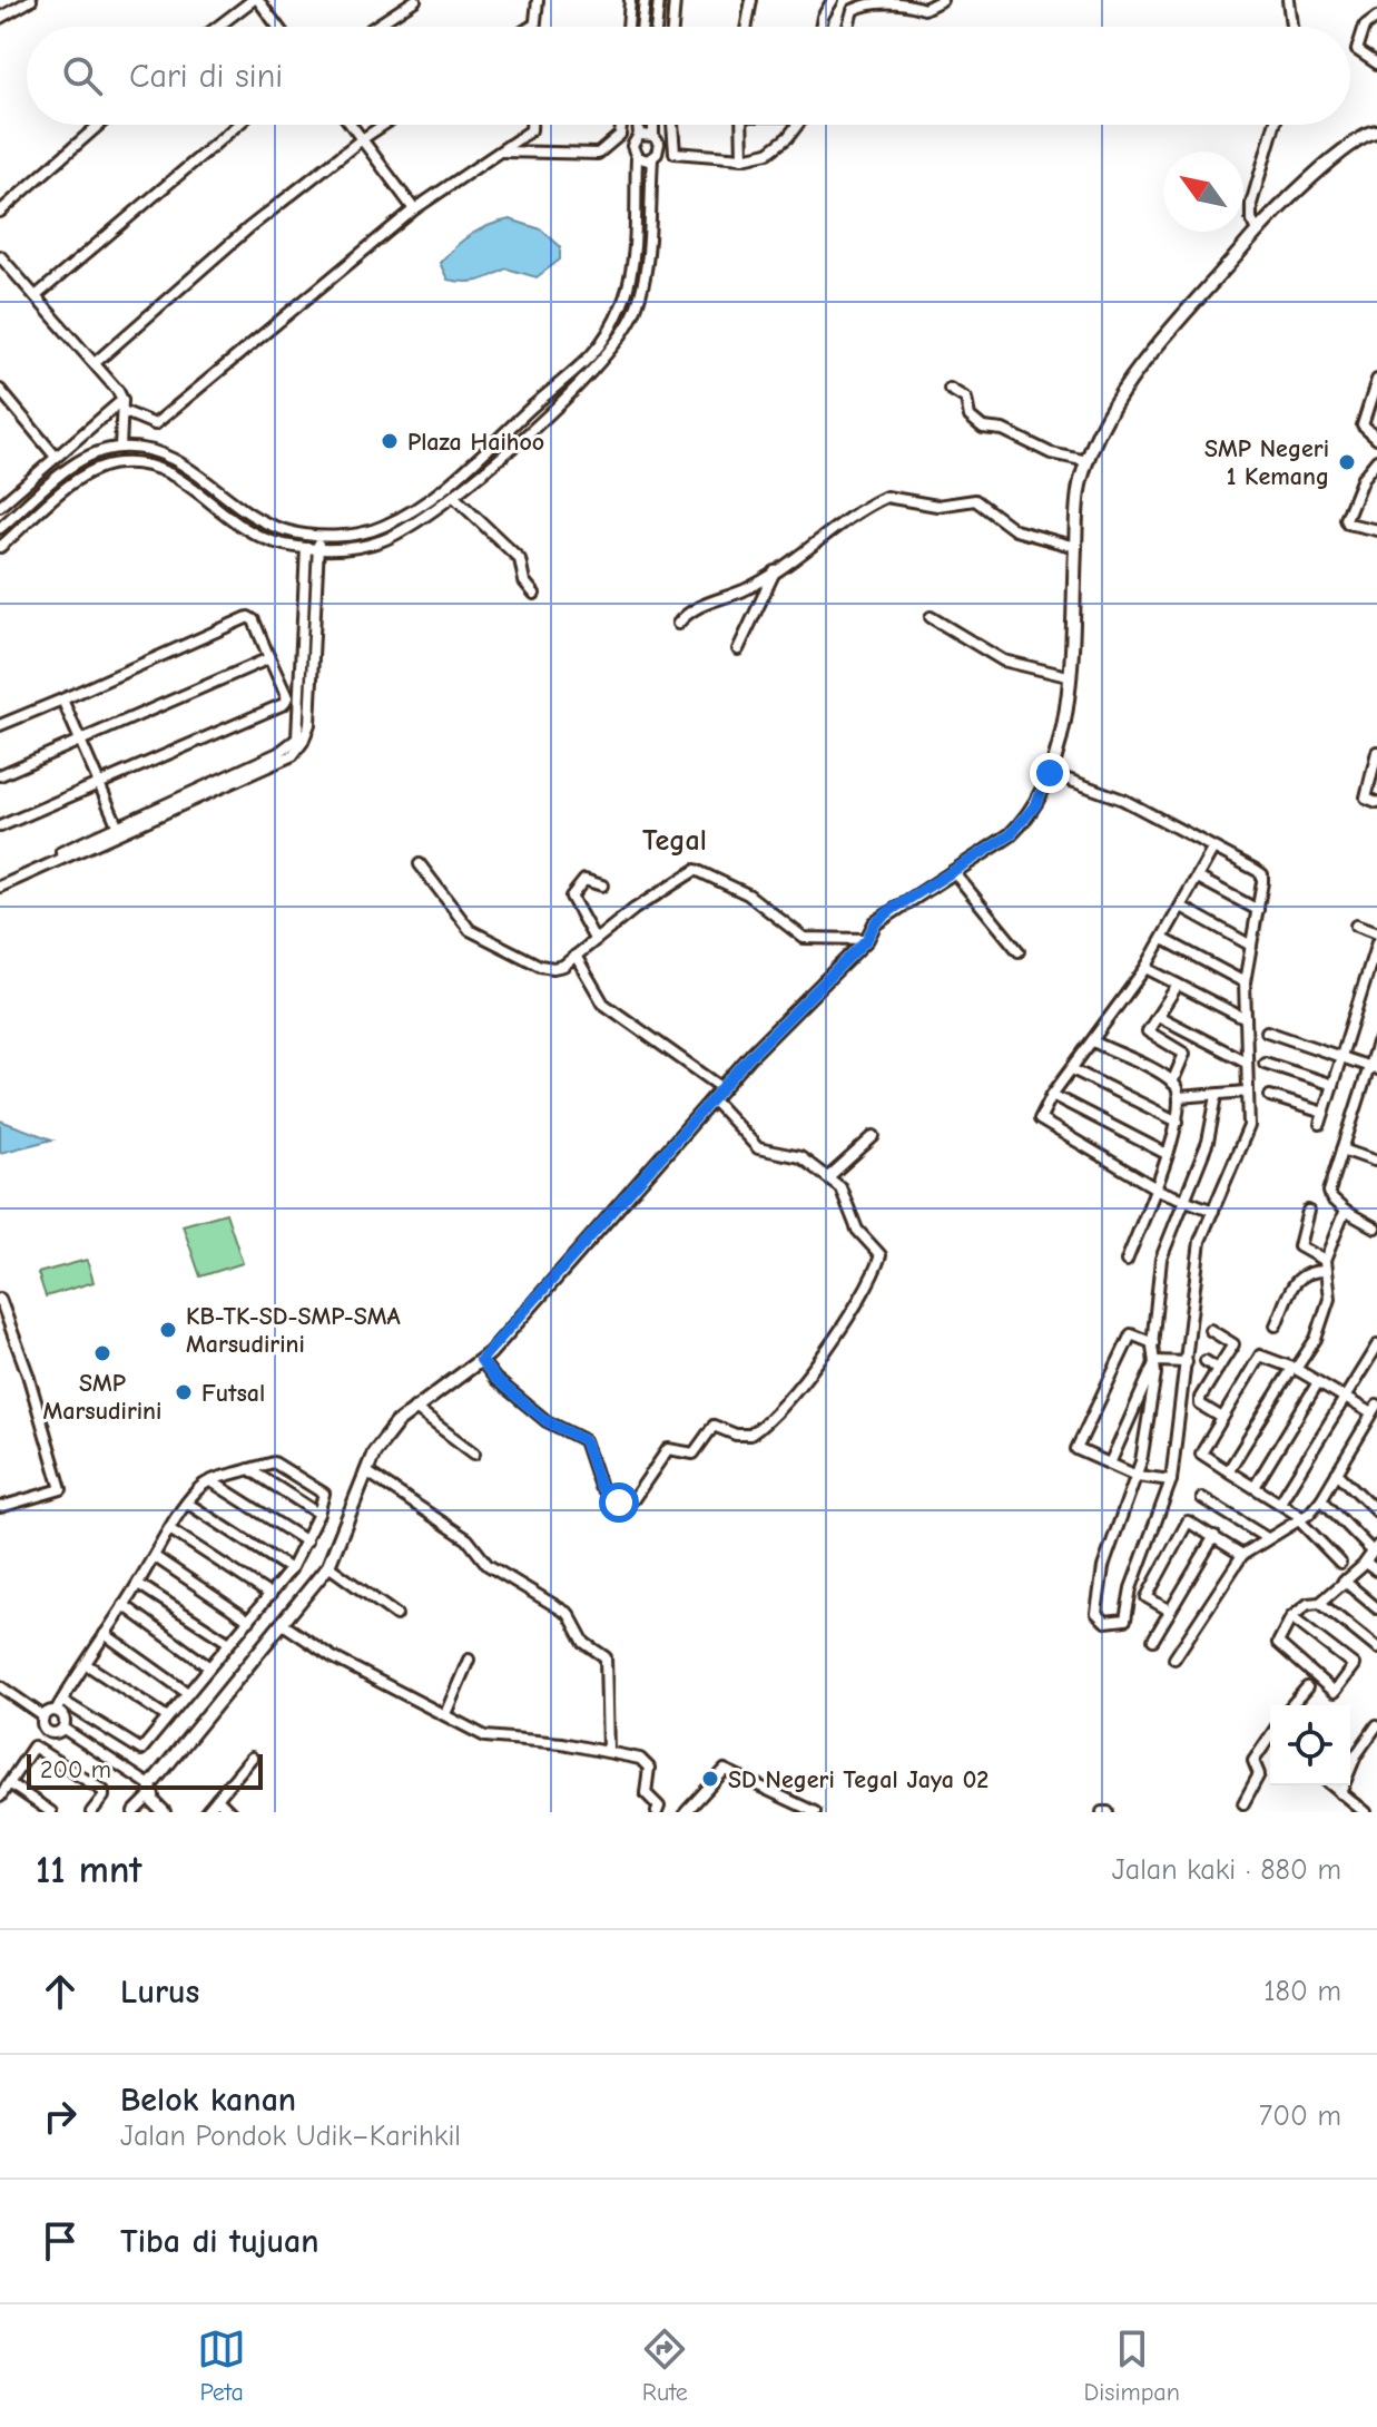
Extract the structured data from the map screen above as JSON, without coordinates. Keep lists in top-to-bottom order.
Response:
{
  "districts": ["Tegal"],
  "places": [
    "Plaza Haihoo",
    "SMP Negeri 1 Kemang",
    "KB-TK-SD-SMP-SMA Marsudirini",
    "SMP Marsudirini",
    "Futsal",
    "SD Negeri Tegal Jaya 02"
  ],
  "scale_bar": "200 m",
  "north": "top left",
  "page": {
    "search": "Cari di sini",
    "scale": "200 m",
    "heading": ["11 mnt", "Jalan kaki · 880 m"],
    "list": [
      ["Lurus", "180 m"],
      ["Belok kanan", "Jalan Pondok Udik–Karihkil", "700 m"],
      "Tiba di tujuan"
    ],
    "nav": ["Peta", "Rute", "Disimpan"]
  }
}
